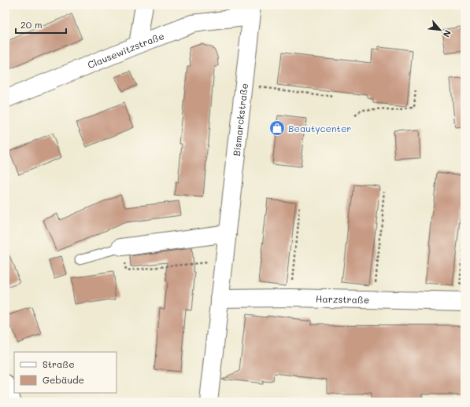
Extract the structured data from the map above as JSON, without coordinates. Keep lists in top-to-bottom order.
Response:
{
  "streets": {
    "street": ["Clausewitzstraße", "Bismarckstraße", "Harzstraße"]
  },
  "crossings": [
    ["Clausewitzstraße", "Bismarckstraße"],
    ["Bismarckstraße", "Harzstraße"]
  ],
  "places": {
    "shop": ["Beautycenter"]
  },
  "legend": ["Straße", "Gebäude"],
  "scale_bar": "20 m",
  "north": "bottom right"
}
